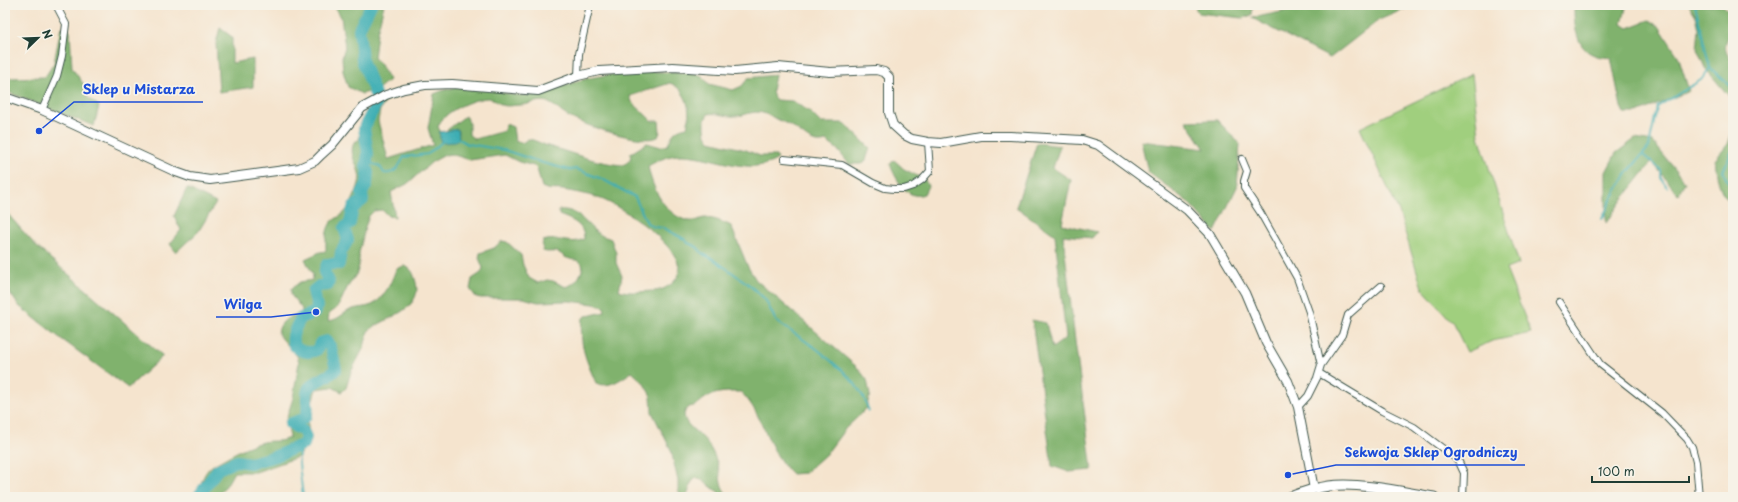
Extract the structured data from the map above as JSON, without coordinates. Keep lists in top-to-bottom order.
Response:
{
  "places": ["Sklep u Mistarza", "Wilga", "Sekwoja Sklep Ogrodniczy"],
  "scale_bar": "100 m",
  "north": "top right"
}
